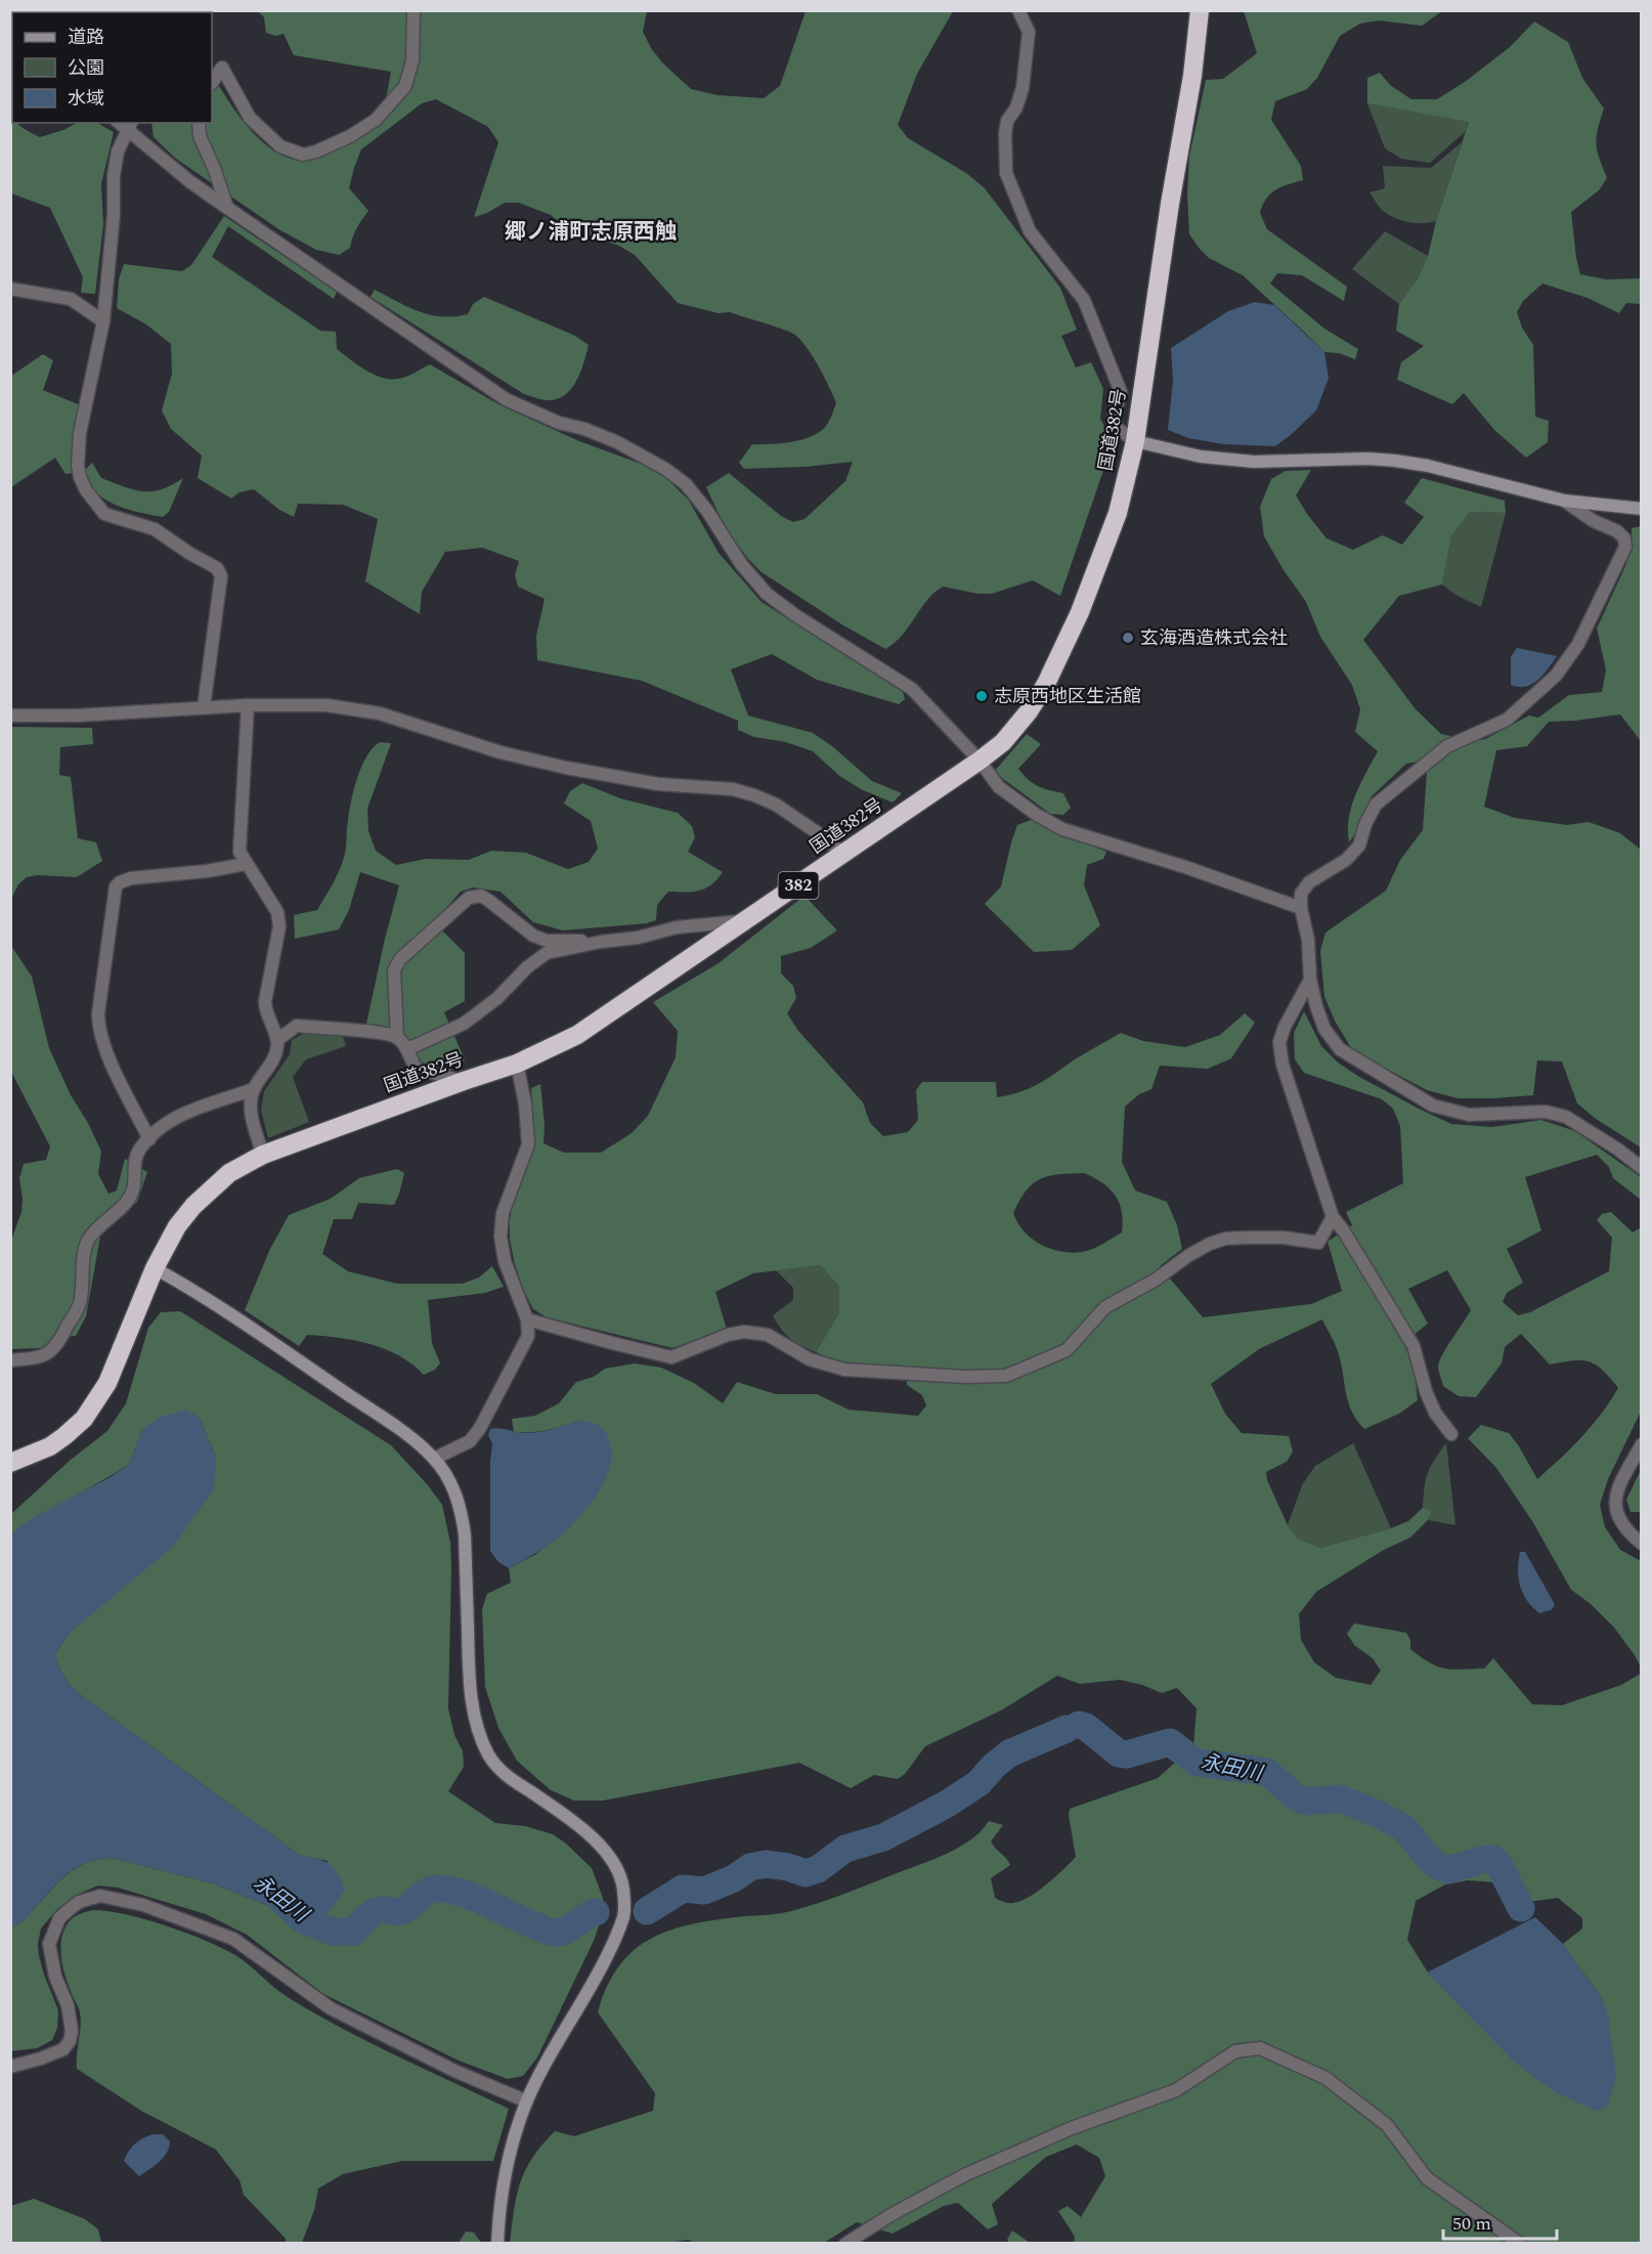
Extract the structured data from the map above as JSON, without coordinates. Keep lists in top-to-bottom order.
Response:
{
  "streets": {
    "highway": ["国道382号", "382"]
  },
  "districts": ["郷ノ浦町志原西触"],
  "water": ["永田川"],
  "places": ["玄海酒造株式会社", "志原西地区生活館"],
  "legend": ["道路", "公園", "水域"],
  "scale_bar": "50 m"
}
